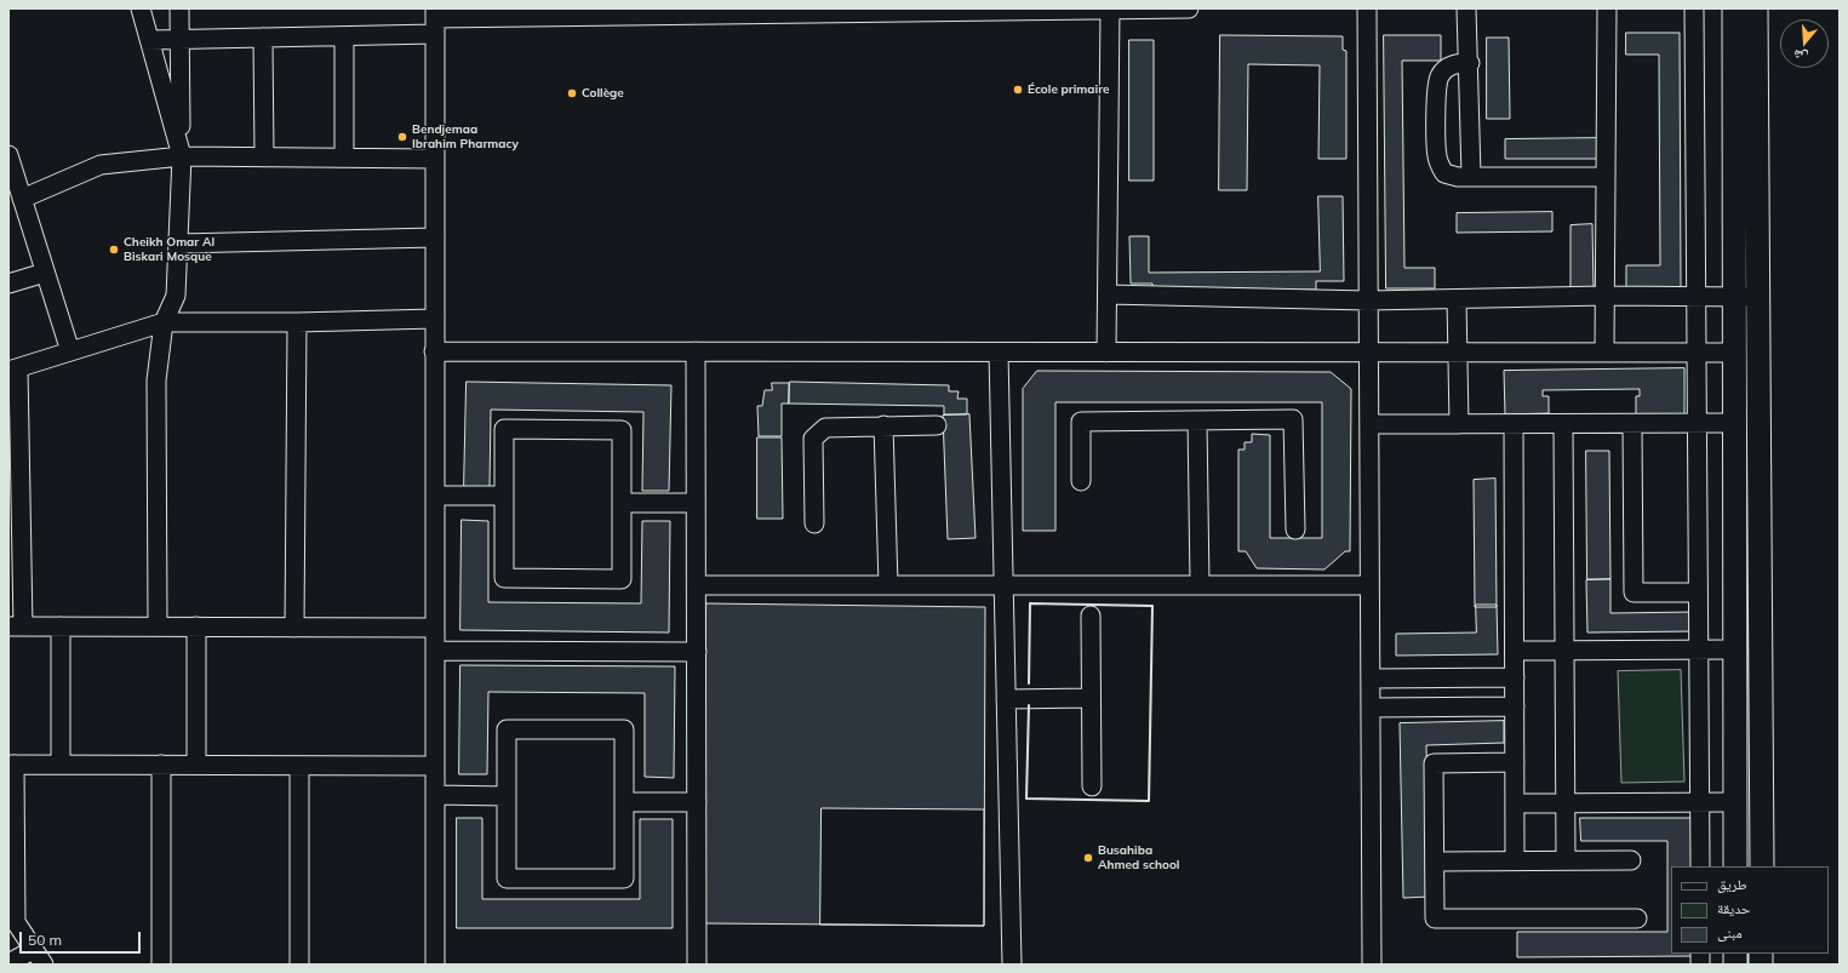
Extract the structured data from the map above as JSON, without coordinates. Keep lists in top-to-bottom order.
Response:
{
  "places": [
    "École primaire",
    "Collège",
    "Bendjemaa Ibrahim Pharmacy",
    "Cheikh Omar Al Biskari Mosque",
    "Busahiba Ahmed school"
  ],
  "legend": ["طريق", "حديقة", "مبنى"],
  "scale_bar": "50 m",
  "north": "bottom"
}
